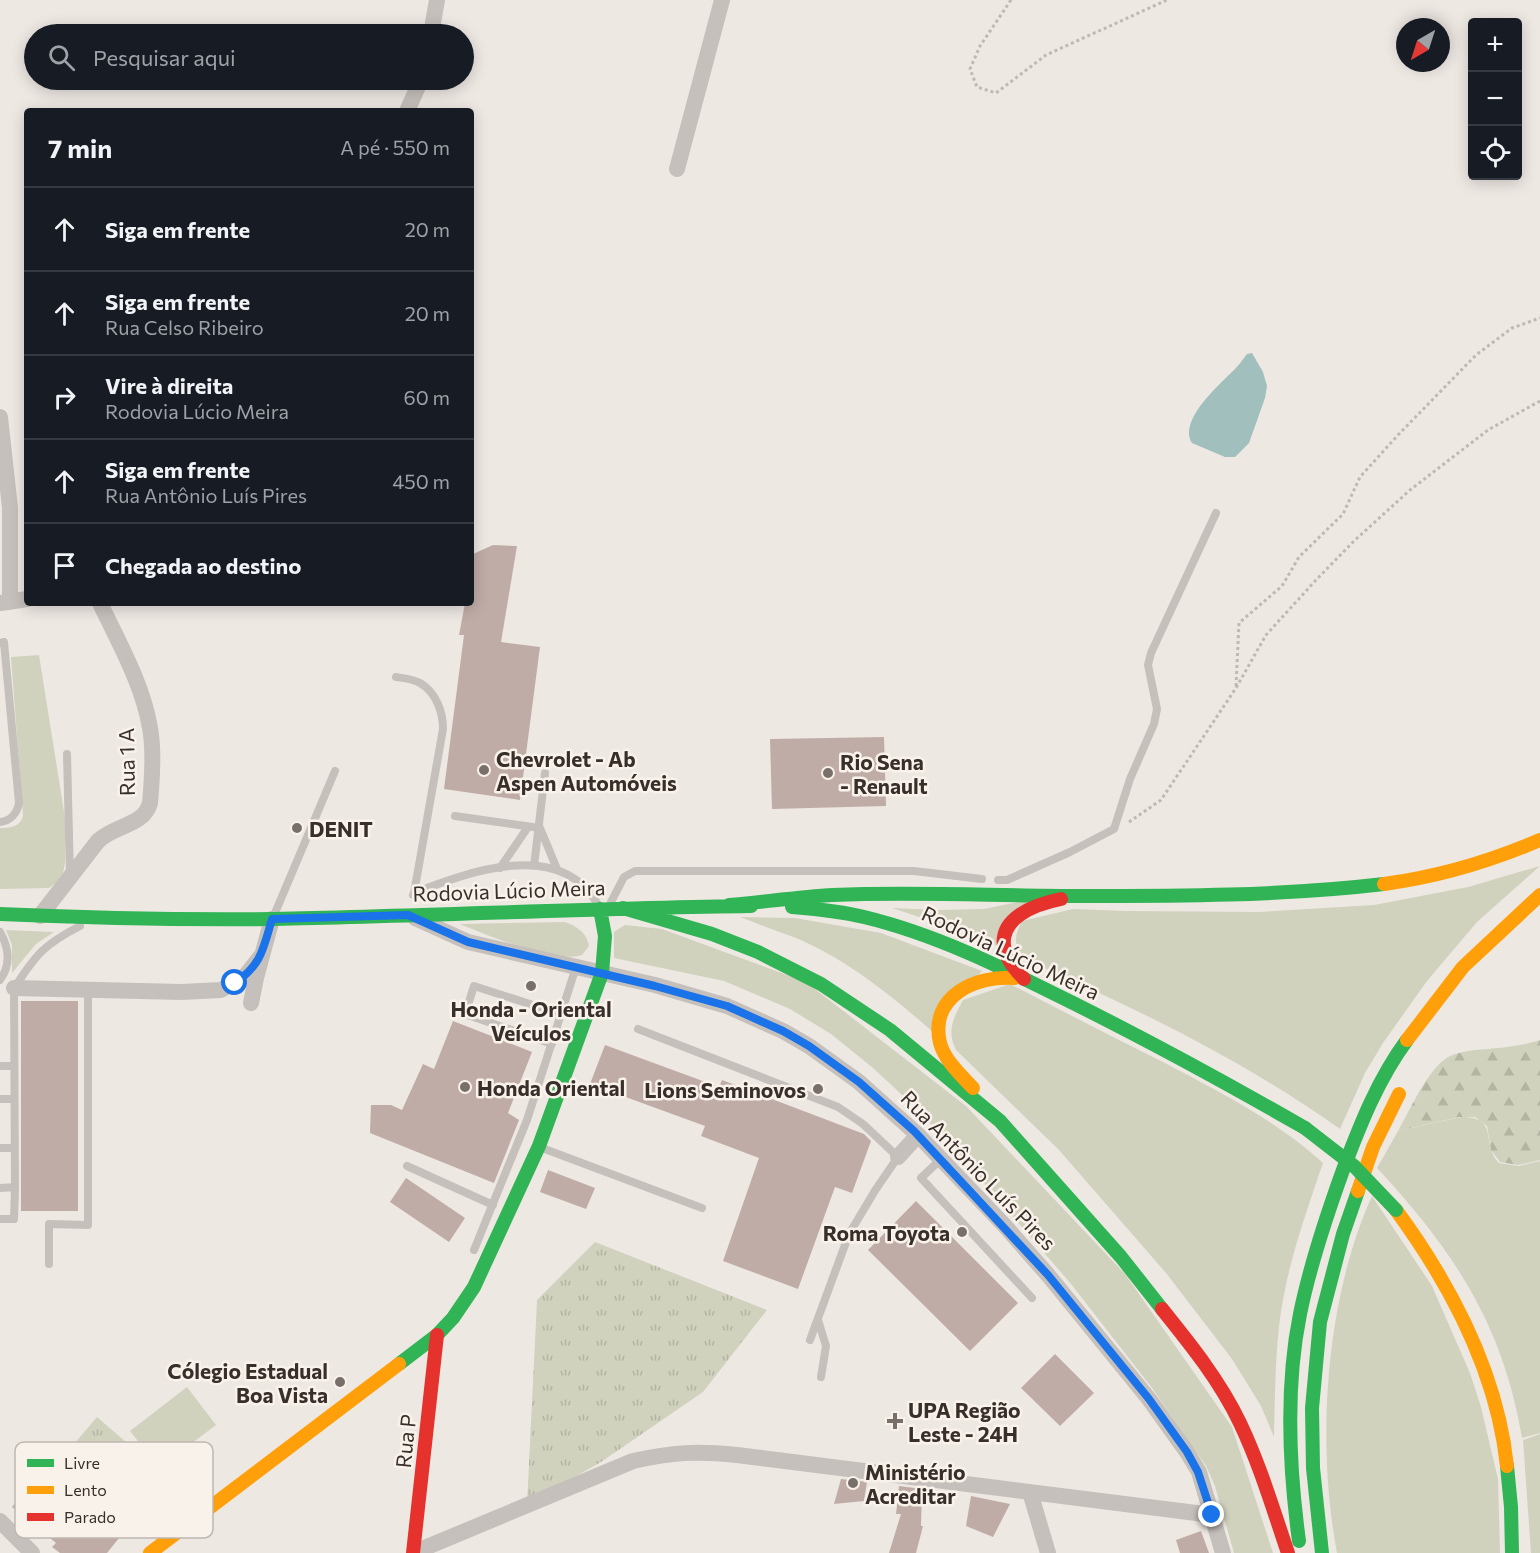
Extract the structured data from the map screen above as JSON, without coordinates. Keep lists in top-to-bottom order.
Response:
{
  "streets": {
    "main road": ["Rodovia Lúcio Meira", "Rua P"],
    "street": ["Rua 1 A", "Rua Antônio Luís Pires"]
  },
  "crossings": [
    ["Rua 1 A", "Rodovia Lúcio Meira"],
    ["Rodovia Lúcio Meira", "Rua Antônio Luís Pires"]
  ],
  "places": {
    "other": [
      "Chevrolet - Ab Aspen Automóveis",
      "Rio Sena - Renault",
      "DENIT",
      "Honda - Oriental Veículos",
      "Honda Oriental",
      "Lions Seminovos",
      "Roma Toyota",
      "Cólegio Estadual Boa Vista",
      "Ministério Acreditar"
    ],
    "health": ["UPA Região Leste - 24H"]
  },
  "legend": ["Livre", "Lento", "Parado"],
  "north": "bottom left",
  "page": {
    "map_buttons": ["+", "−"],
    "search": "Pesquisar aqui",
    "heading": ["7 min", "A pé · 550 m"],
    "list": [
      ["Siga em frente", "20 m"],
      ["Siga em frente", "Rua Celso Ribeiro", "20 m"],
      ["Vire à direita", "Rodovia Lúcio Meira", "60 m"],
      ["Siga em frente", "Rua Antônio Luís Pires", "450 m"],
      "Chegada ao destino"
    ]
  }
}
